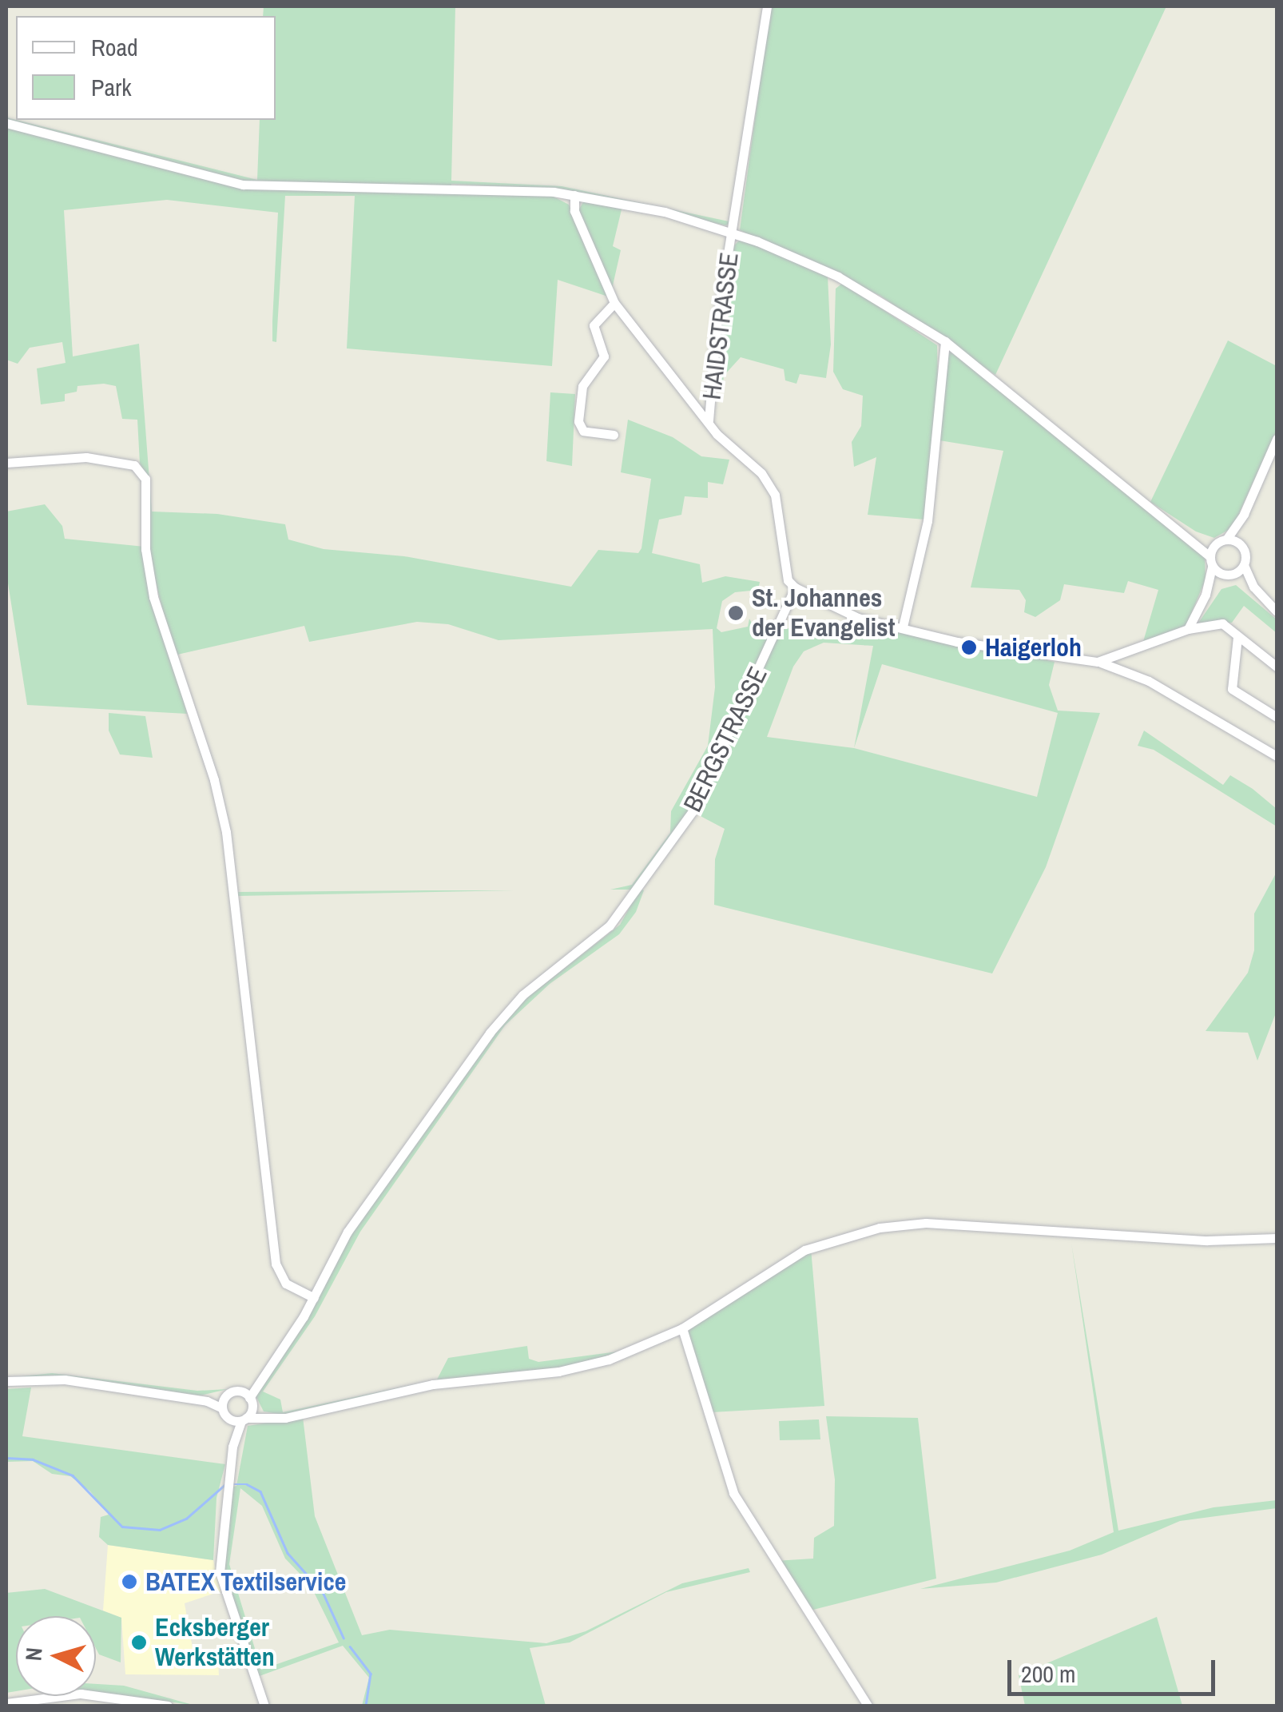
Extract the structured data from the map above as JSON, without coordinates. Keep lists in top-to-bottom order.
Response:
{
  "streets": {
    "street": ["HAIDSTRASSE", "BERGSTRASSE"]
  },
  "places": [
    "St. Johannes der Evangelist",
    "Haigerloh",
    "BATEX Textilservice",
    "Ecksberger Werkstätten"
  ],
  "legend": ["Road", "Park"],
  "scale_bar": "200 m",
  "north": "left"
}
